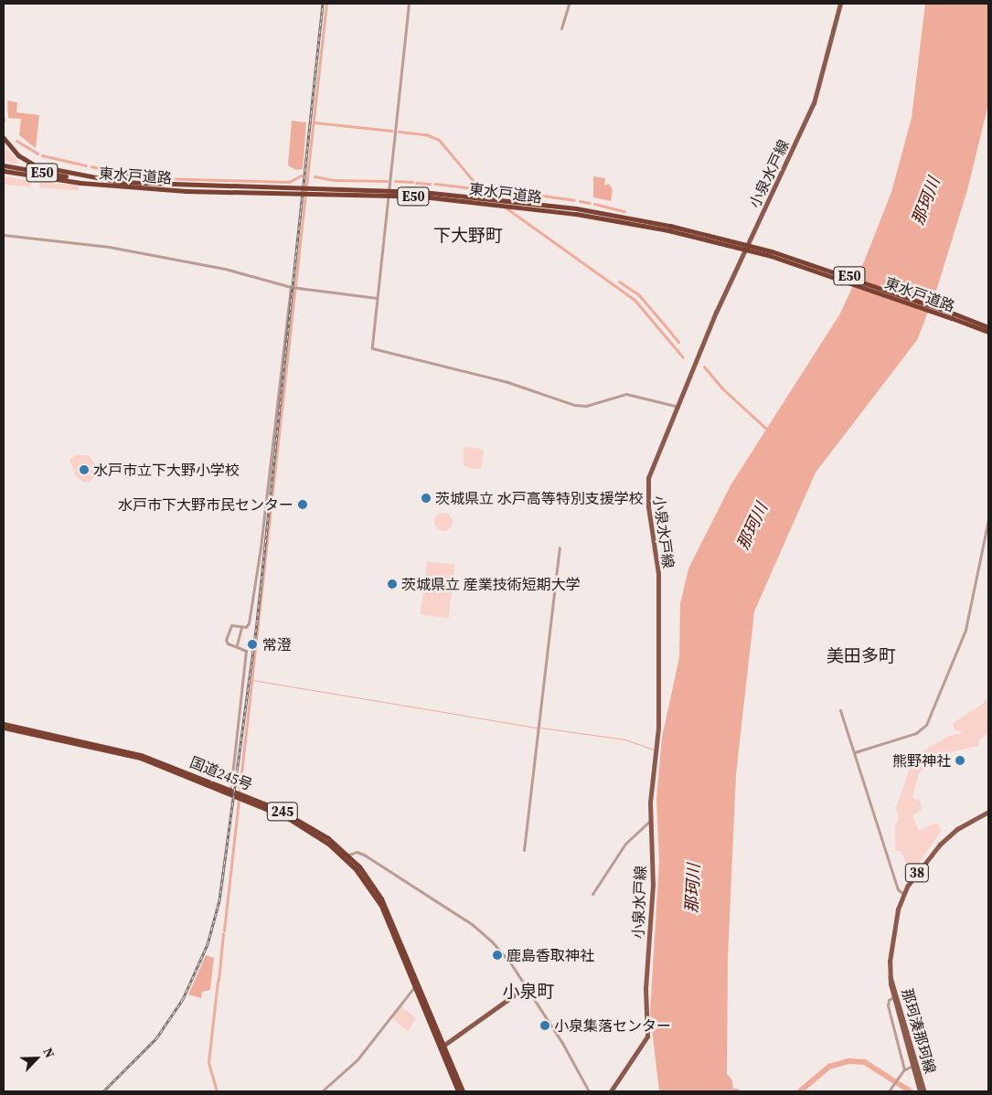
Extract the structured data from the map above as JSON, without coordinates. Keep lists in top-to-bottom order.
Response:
{
  "streets": {
    "highway": [
      "E50",
      "東水戸道路",
      "国道245号",
      "245"
    ],
    "main road": ["小泉水戸線", "38", "那珂湊那珂線"]
  },
  "districts": ["下大野町", "美田多町", "小泉町"],
  "water": ["那珂川"],
  "places": [
    "水戸市立下大野小学校",
    "茨城県立 水戸高等特別支援学校",
    "水戸市下大野市民センター",
    "茨城県立 産業技術短期大学",
    "常澄",
    "熊野神社",
    "鹿島香取神社",
    "小泉集落センター"
  ],
  "north": "top right"
}
